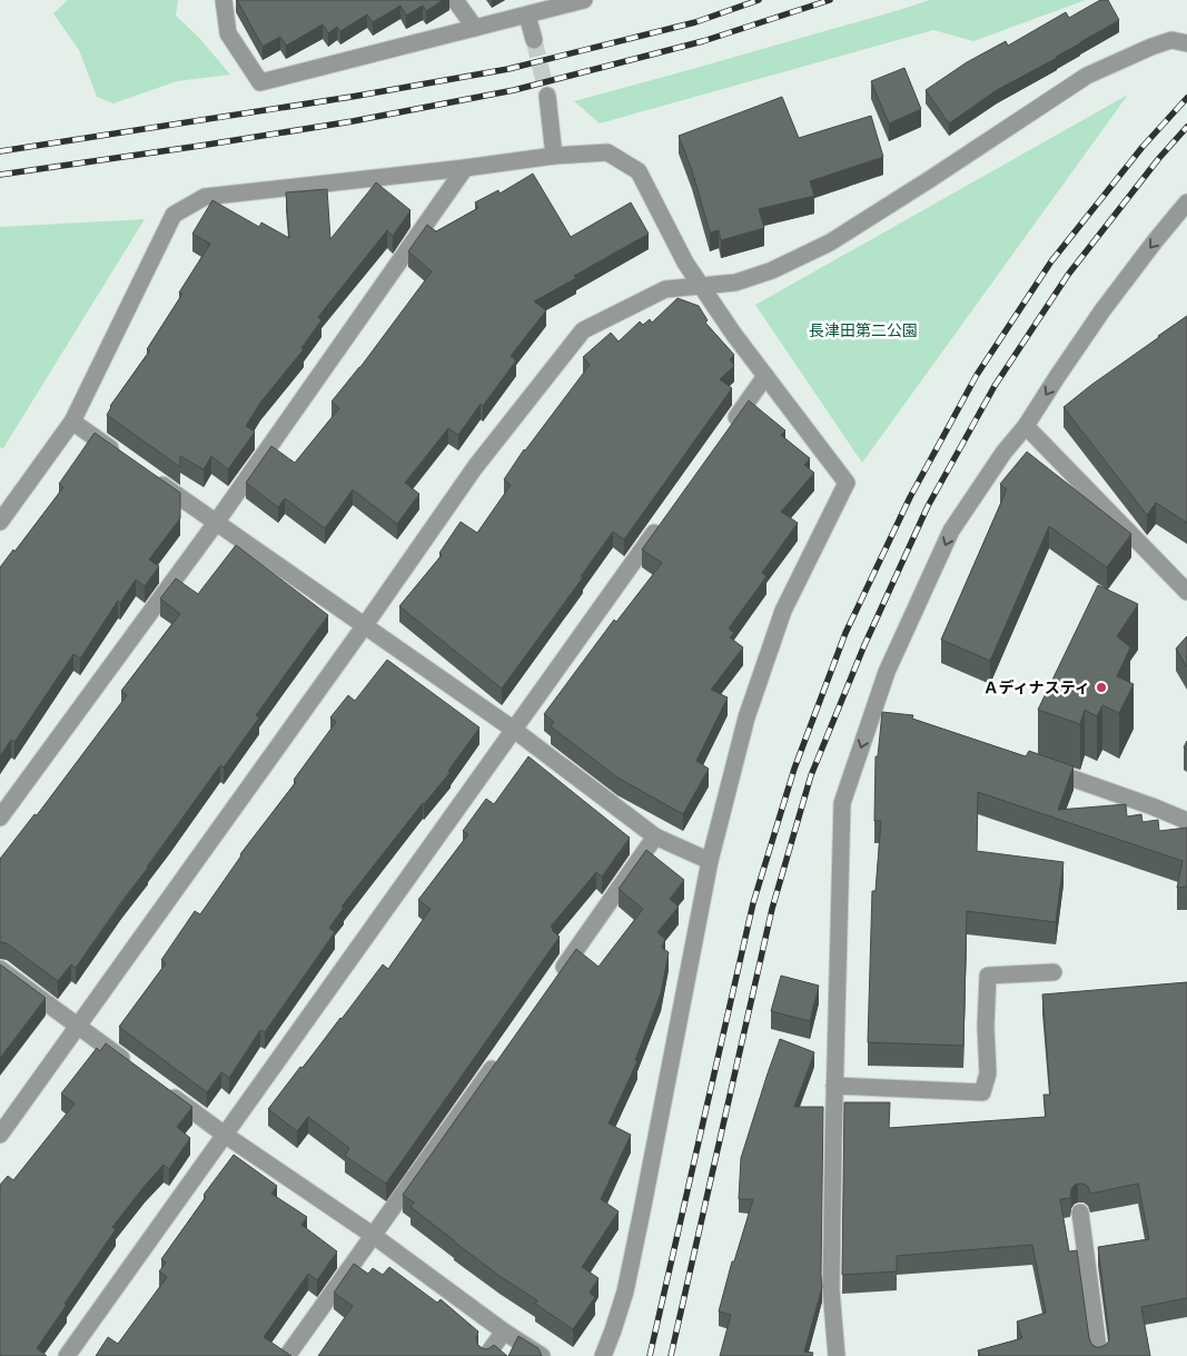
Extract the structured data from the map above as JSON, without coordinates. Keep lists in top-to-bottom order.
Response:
{
  "parks": ["長津田第二公園"],
  "places": ["Ａディナスティ"]
}
